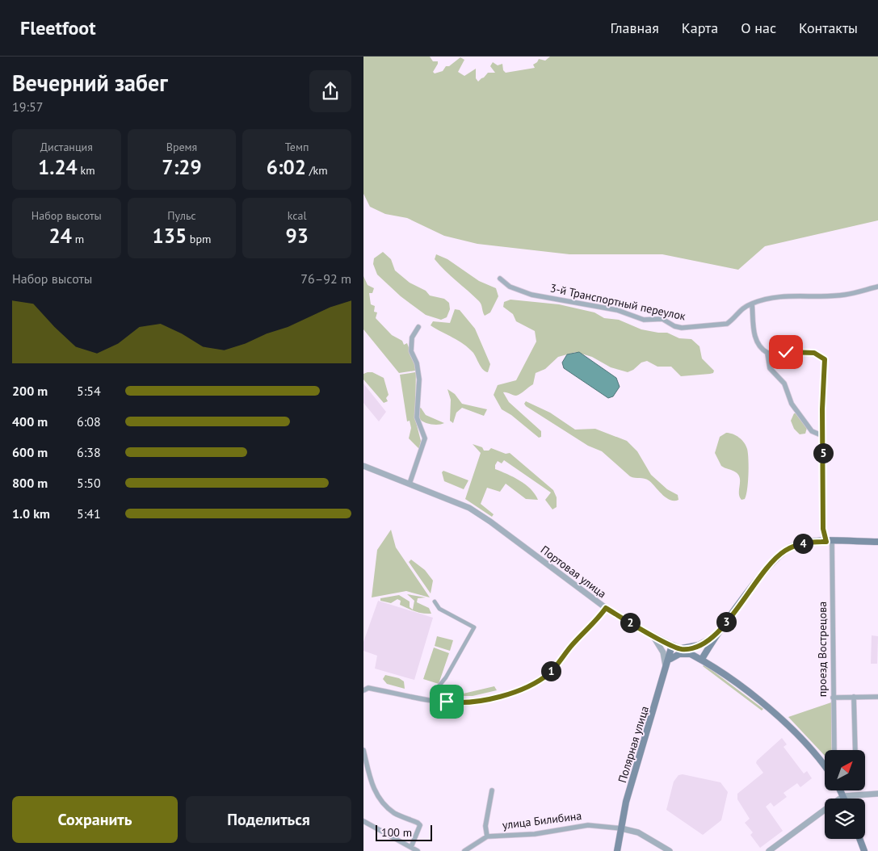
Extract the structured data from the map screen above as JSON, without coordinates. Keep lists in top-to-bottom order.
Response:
{
  "streets": {
    "main road": ["Портовая улица", "Полярная улица"],
    "street": ["3-й Транспортный переулок", "проезд Вострецова", "улица Билибина"]
  },
  "crossings": [
    ["Портовая улица", "Полярная улица"],
    ["Полярная улица", "улица Билибина"]
  ],
  "scale_bar": "100 m",
  "north": "top right",
  "page": {
    "header": "Fleetfoot",
    "nav": [
      "Главная",
      "Карта",
      "О нас",
      "Контакты"
    ],
    "heading": ["Вечерний забег", "19:57"],
    "stats": [
      ["Дистанция", "1.24 km"],
      ["Время", "7:29"],
      ["Темп", "6:02 /km"],
      ["Набор высоты", "24 m"],
      ["Пульс", "135 bpm"],
      ["kcal", "93"]
    ],
    "chart": ["Набор высоты", "76–92 m"],
    "list": [
      {
        "name": "200 m",
        "note": "5:54"
      },
      {
        "name": "400 m",
        "note": "6:08"
      },
      {
        "name": "600 m",
        "note": "6:38"
      },
      {
        "name": "800 m",
        "note": "5:50"
      },
      {
        "name": "1.0 km",
        "note": "5:41"
      }
    ],
    "pins": [
      "5",
      "4",
      "3",
      "2",
      "1"
    ],
    "buttons": ["Сохранить", "Поделиться"],
    "scale": "100 m"
  }
}
